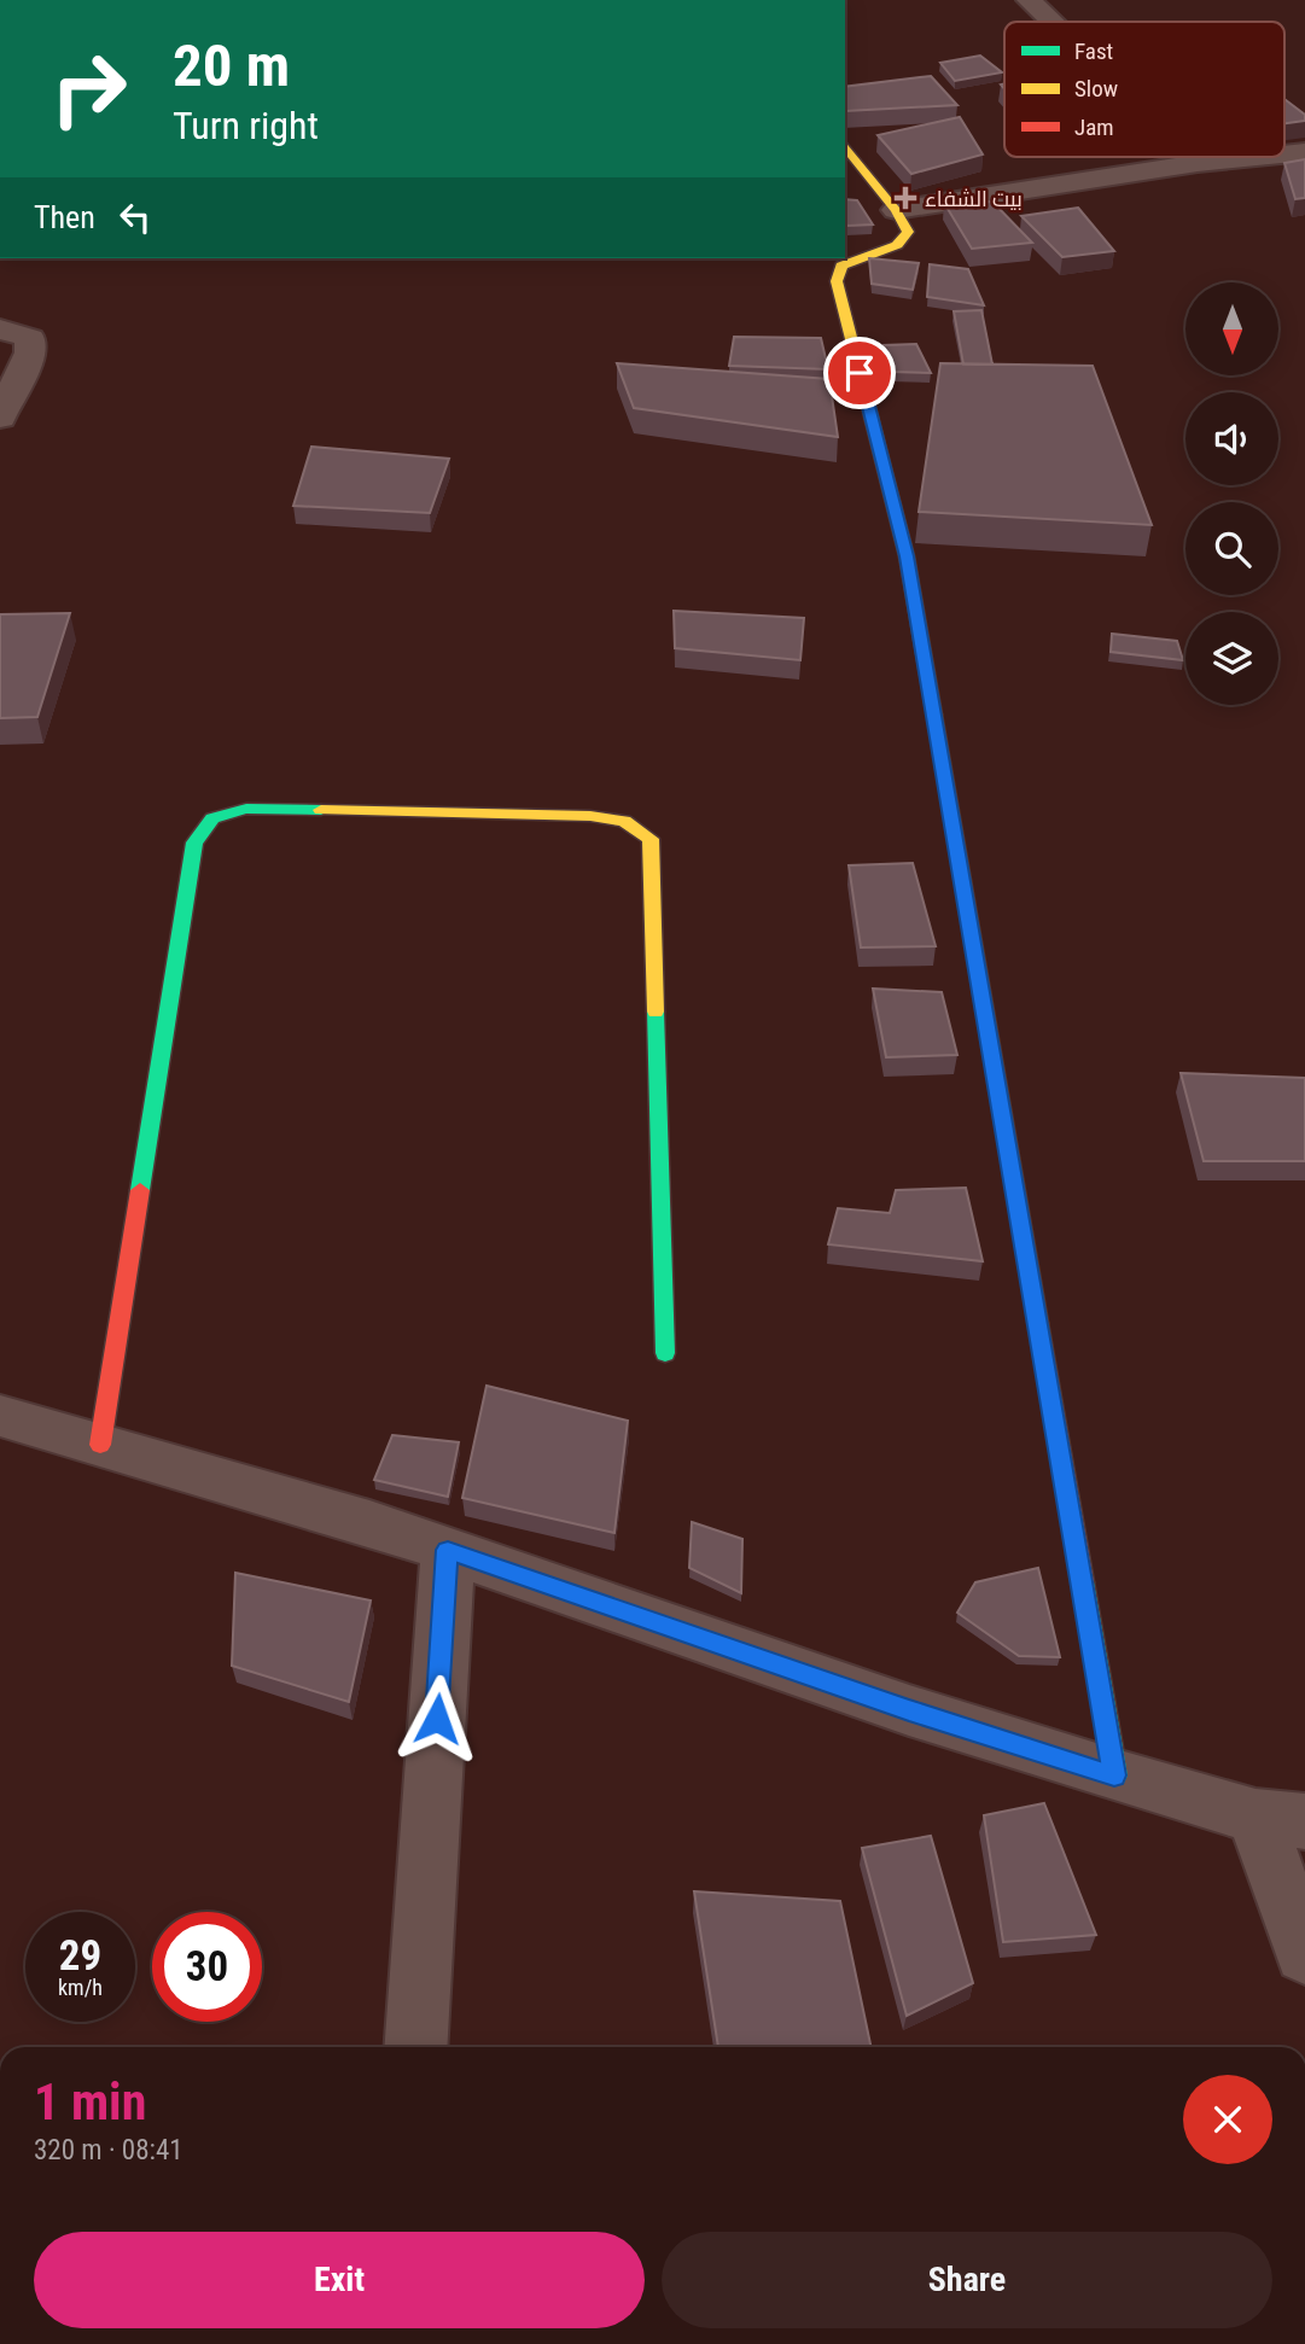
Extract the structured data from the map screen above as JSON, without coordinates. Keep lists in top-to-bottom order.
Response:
{
  "places": {
    "health": ["بيت الشفاء"]
  },
  "legend": ["Fast", "Slow", "Jam"],
  "north": "bottom",
  "page": {
    "turn": ["20 m", "Turn right"],
    "then": "Then",
    "speed": "29 km/h",
    "limit": "30",
    "heading": ["1 min", "320 m · 08:41"],
    "buttons": ["Exit", "Share"]
  }
}
